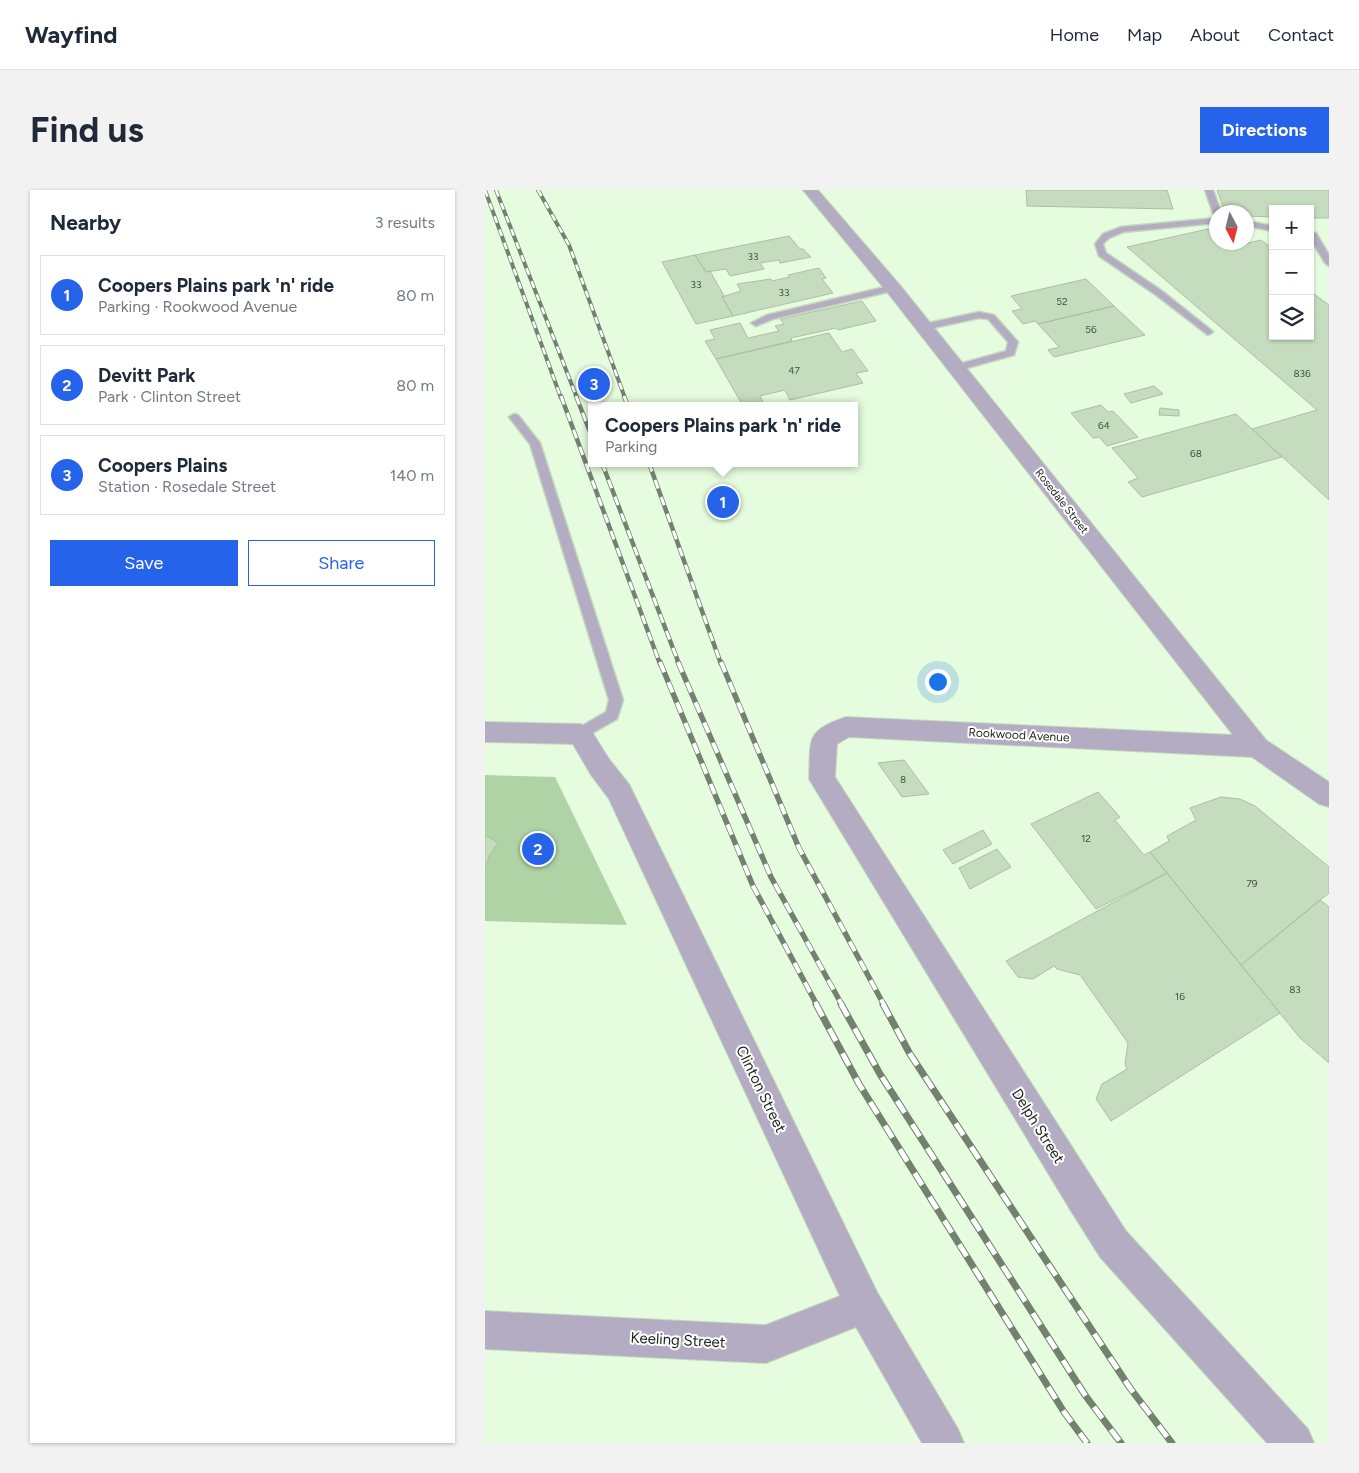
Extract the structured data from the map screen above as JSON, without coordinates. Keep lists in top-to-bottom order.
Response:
{
  "streets": {
    "street": [
      "Rosedale Street",
      "Rookwood Avenue",
      "Clinton Street",
      "Delph Street",
      "Keeling Street"
    ]
  },
  "crossings": [
    ["Rosedale Street", "Rookwood Avenue"],
    ["Rookwood Avenue", "Delph Street"],
    ["Clinton Street", "Keeling Street"]
  ],
  "house_numbers": [
    "33",
    "33",
    "33",
    "52",
    "56",
    "47",
    "836",
    "64",
    "68",
    "8",
    "12",
    "79",
    "83",
    "16"
  ],
  "north": "bottom",
  "page": {
    "header": "Wayfind",
    "nav": [
      "Home",
      "Map",
      "About",
      "Contact"
    ],
    "buttons": [
      "Directions",
      ["Save", "Share"]
    ],
    "title": "Find us",
    "heading": ["Nearby", "3 results"],
    "map_buttons": ["+", "−"],
    "list": [
      {
        "mark": "1",
        "name": "Coopers Plains park 'n' ride",
        "note": "Parking · Rookwood Avenue",
        "value": "80 m"
      },
      {
        "mark": "2",
        "name": "Devitt Park",
        "note": "Park · Clinton Street",
        "value": "80 m"
      },
      {
        "mark": "3",
        "name": "Coopers Plains",
        "note": "Station · Rosedale Street",
        "value": "140 m"
      }
    ],
    "pins": ["3", "1", "2"],
    "popup": ["Coopers Plains park 'n' ride", "Parking"]
  }
}
